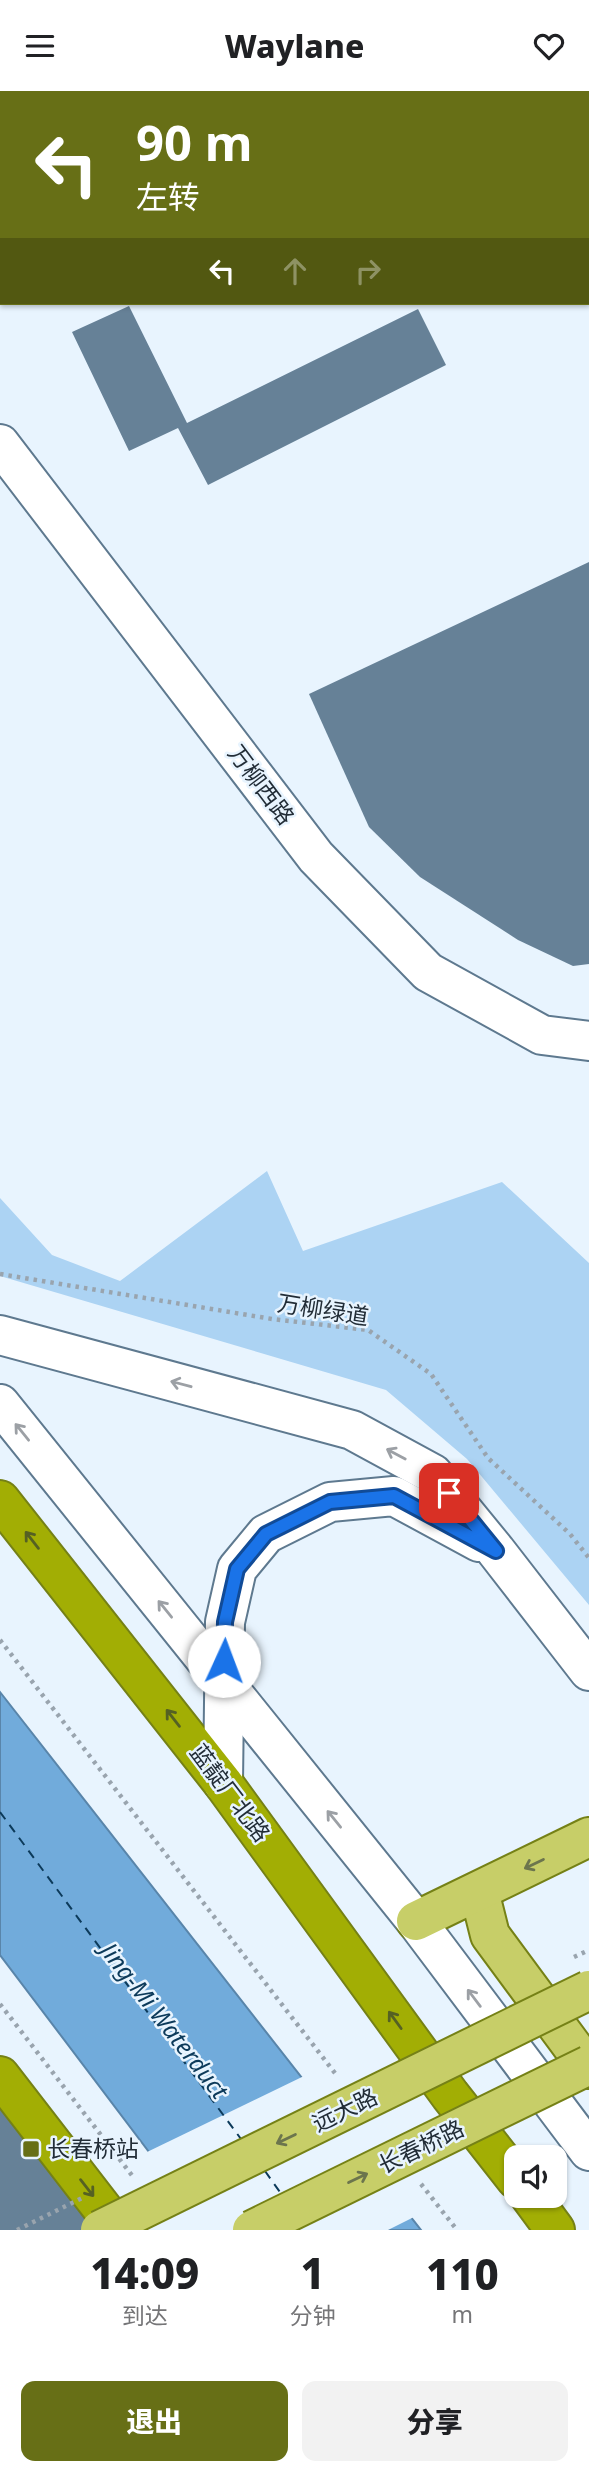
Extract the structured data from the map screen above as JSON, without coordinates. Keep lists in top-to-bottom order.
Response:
{
  "streets": {
    "highway": ["蓝靛厂北路"],
    "main road": ["远大路", "长春桥路"],
    "street": ["万柳西路"],
    "path": ["万柳绿道"]
  },
  "one_way": ["蓝靛厂北路", "远大路", "长春桥路"],
  "water": ["Jing-Mi Waterduct"],
  "places": {
    "transit": ["长春桥站"]
  },
  "page": {
    "header": "Waylane",
    "turn": ["90 m", "左转"],
    "eta": [
      "14:09",
      "到达",
      "1",
      "分钟",
      "110",
      "m"
    ],
    "buttons": ["退出", "分享"]
  }
}
